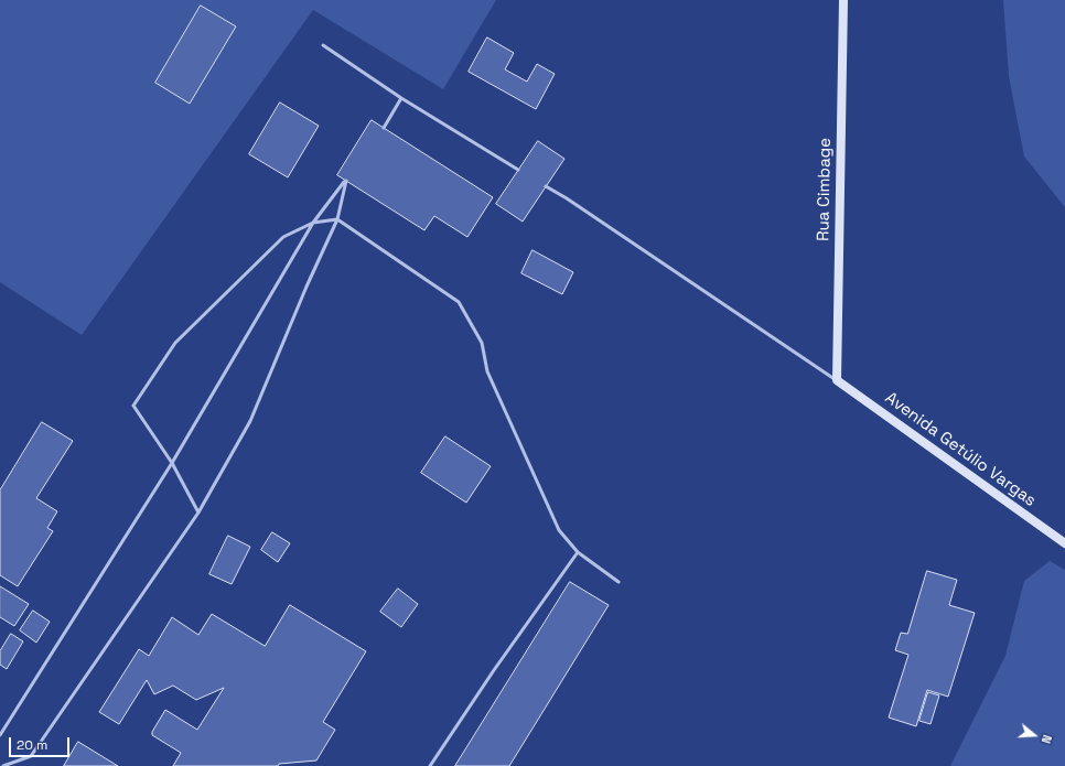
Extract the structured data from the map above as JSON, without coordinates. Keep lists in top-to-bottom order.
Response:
{
  "streets": {
    "street": ["Rua Cimbage", "Avenida Getúlio Vargas"]
  },
  "crossings": [
    ["Rua Cimbage", "Avenida Getúlio Vargas"]
  ],
  "scale_bar": "20 m",
  "north": "right"
}
